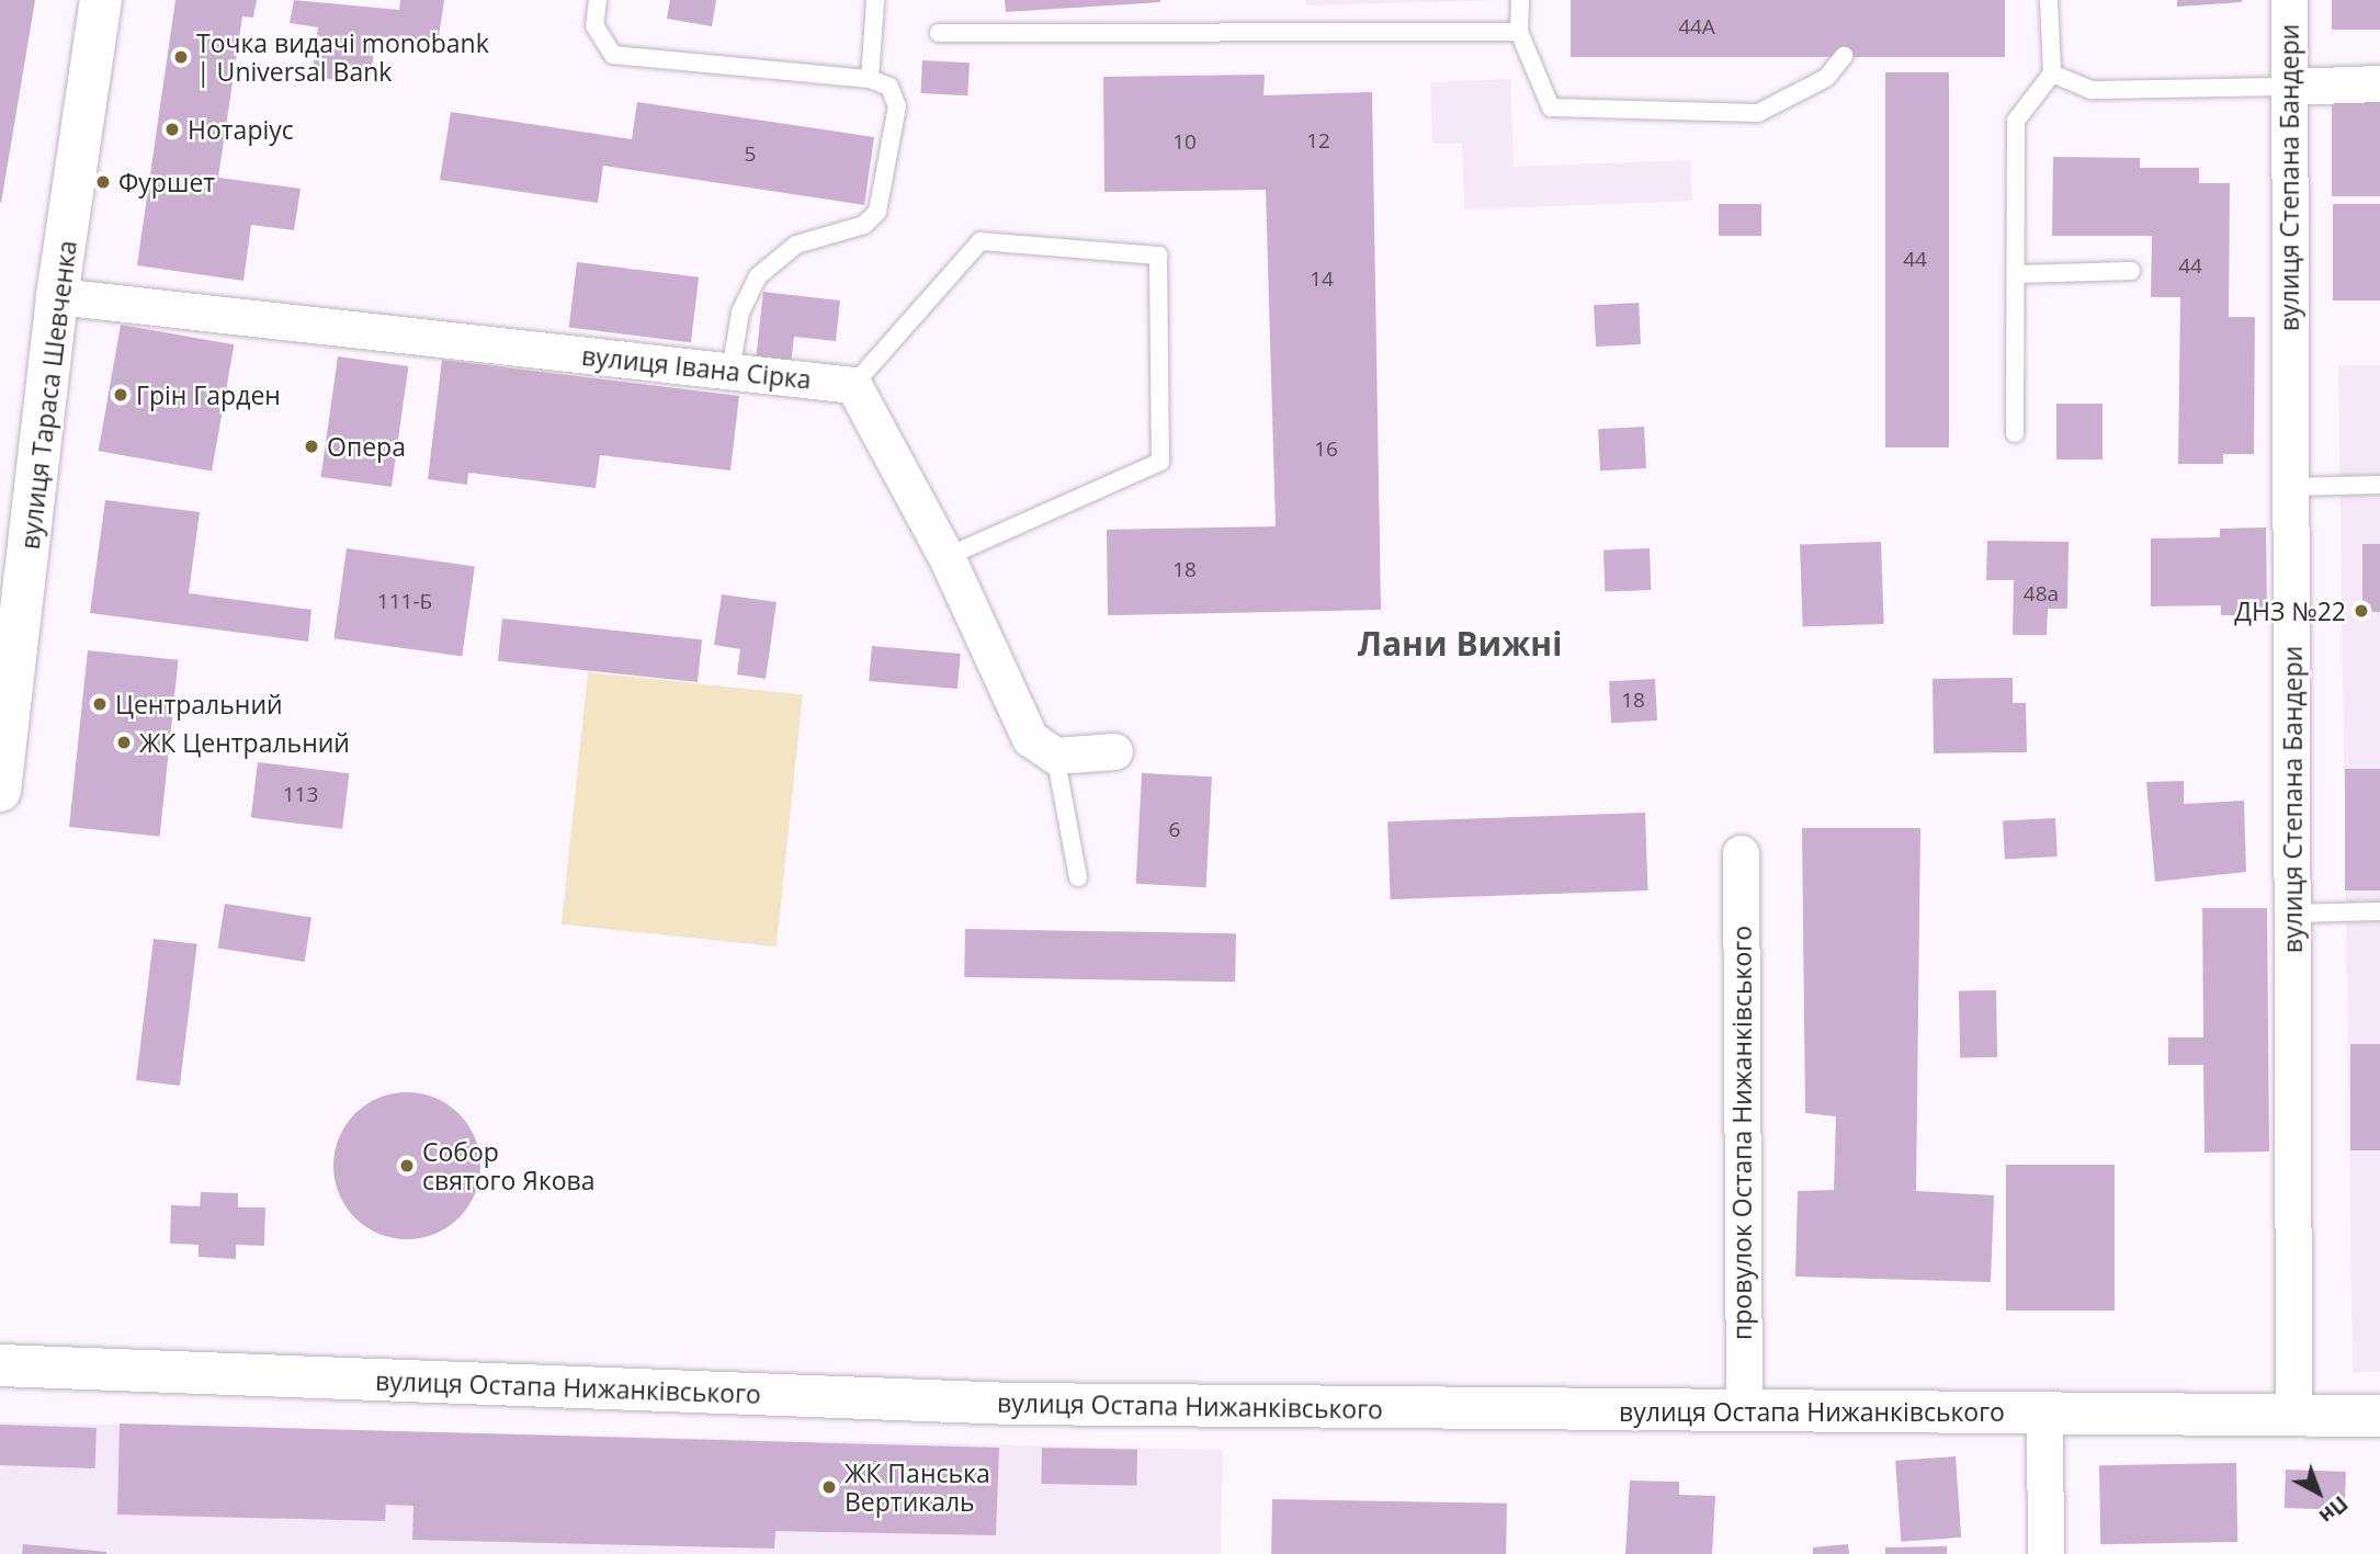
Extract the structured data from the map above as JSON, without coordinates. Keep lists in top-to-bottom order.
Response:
{
  "streets": {
    "street": [
      "вулиця Степана Бандери",
      "вулиця Івана Сірка",
      "вулиця Тараса Шевченка",
      "провулок Остапа Нижанківського",
      "вулиця Остапа Нижанківського"
    ]
  },
  "crossings": [
    ["вулиця Степана Бандери", "вулиця Остапа Нижанківського"],
    ["вулиця Івана Сірка", "вулиця Тараса Шевченка"],
    ["провулок Остапа Нижанківського", "вулиця Остапа Нижанківського"]
  ],
  "districts": ["Лани Вижні"],
  "places": [
    "Точка видачі monobank | Universal Bank",
    "Нотаріус",
    "Фуршет",
    "Грін Гарден",
    "Опера",
    "ДНЗ №22",
    "Центральний",
    "ЖК Центральний",
    "Собор святого Якова",
    "ЖК Панська Вертикаль"
  ],
  "house_numbers": [
    "44А",
    "12",
    "10",
    "5",
    "44",
    "44",
    "14",
    "16",
    "18",
    "48а",
    "111-Б",
    "18",
    "113",
    "6"
  ],
  "north": "bottom right"
}
